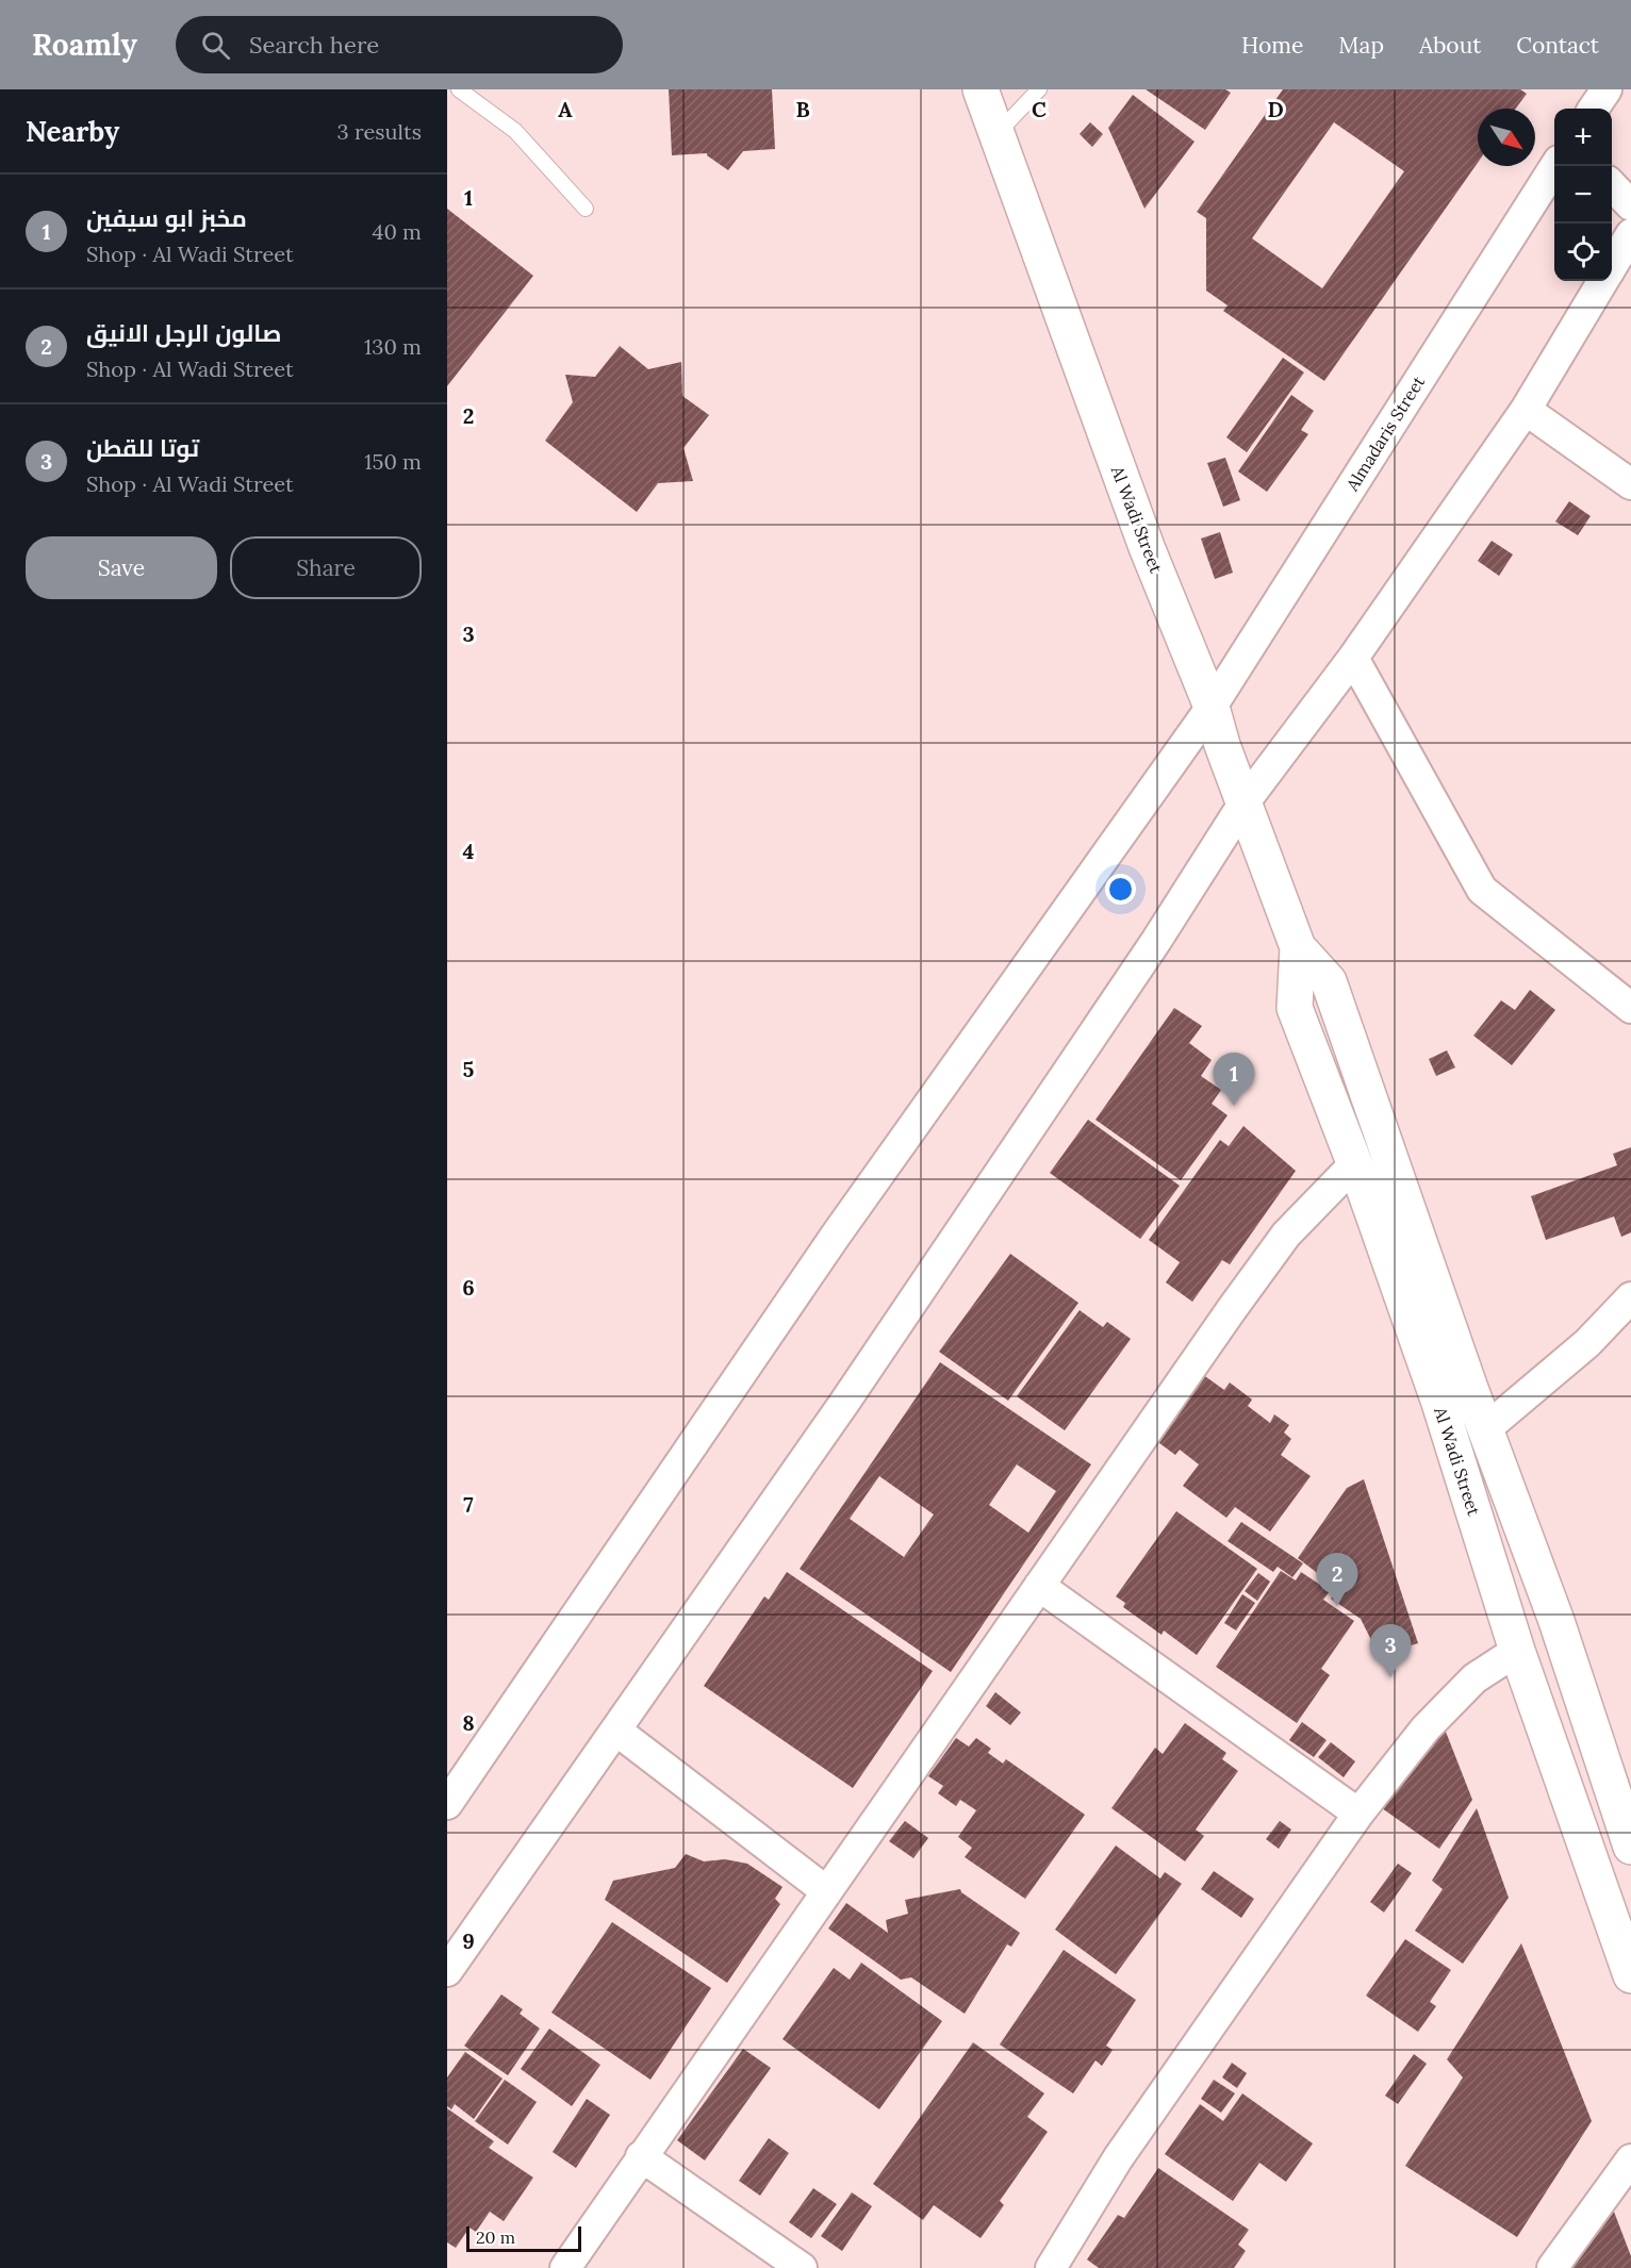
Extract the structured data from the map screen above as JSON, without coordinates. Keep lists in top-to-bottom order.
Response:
{
  "streets": {
    "main road": ["Al Wadi Street"],
    "street": ["Almadaris Street"]
  },
  "crossings": [
    ["Almadaris Street", "Al Wadi Street"]
  ],
  "scale_bar": "20 m",
  "north": "bottom right",
  "page": {
    "header": "Roamly",
    "search": "Search here",
    "nav": [
      "Home",
      "Map",
      "About",
      "Contact"
    ],
    "heading": ["Nearby", "3 results"],
    "map_buttons": ["+", "−"],
    "list": [
      {
        "mark": "1",
        "name": "مخبز ابو سيفين",
        "note": "Shop · Al Wadi Street",
        "value": "40 m"
      },
      {
        "mark": "2",
        "name": "صالون الرجل الانيق",
        "note": "Shop · Al Wadi Street",
        "value": "130 m"
      },
      {
        "mark": "3",
        "name": "توتا للقطن",
        "note": "Shop · Al Wadi Street",
        "value": "150 m"
      }
    ],
    "buttons": ["Save", "Share"],
    "pins": ["1", "2", "3"],
    "scale": "20 m"
  },
  "grid": {
    "columns": [
      "A",
      "B",
      "C",
      "D"
    ],
    "rows": [
      "1",
      "2",
      "3",
      "4",
      "5",
      "6",
      "7",
      "8",
      "9"
    ]
  }
}
